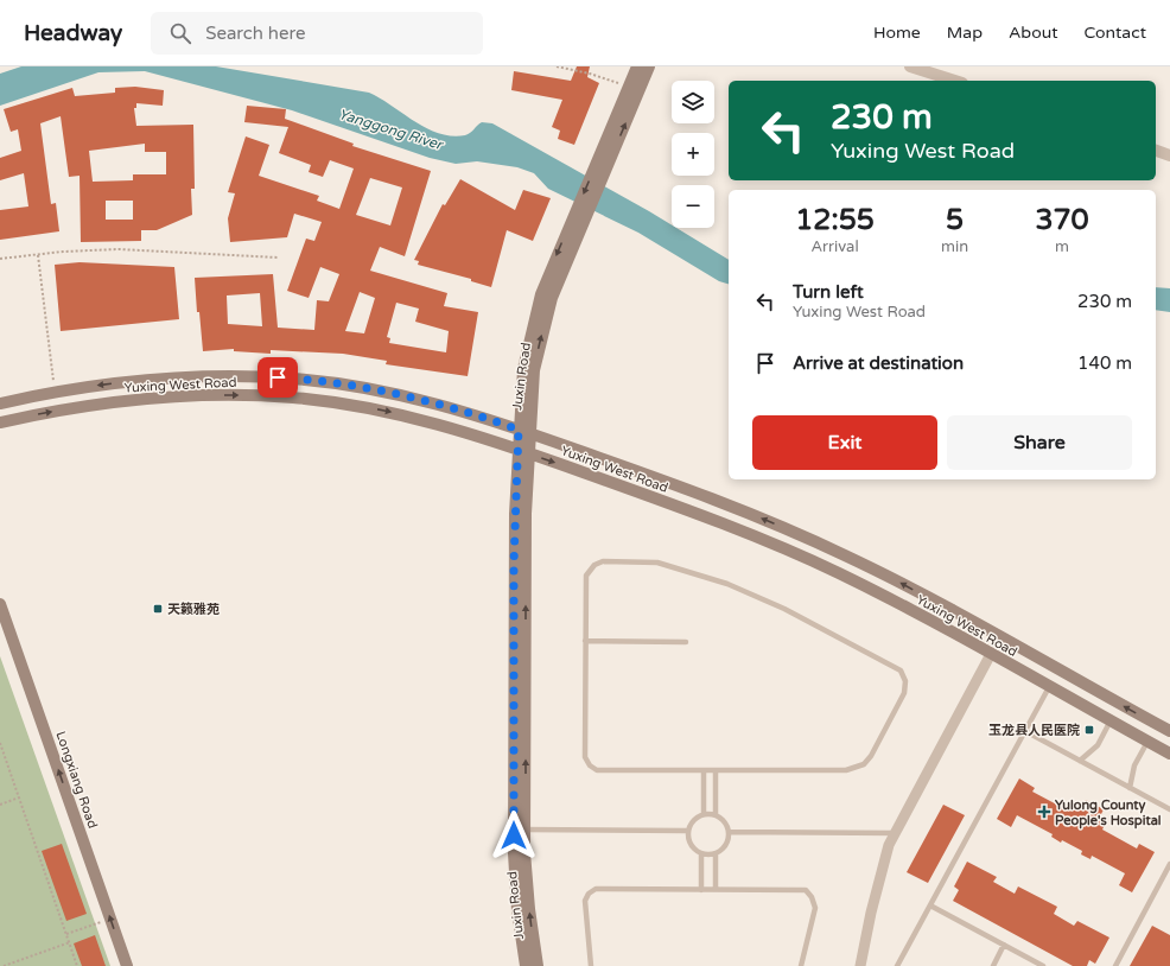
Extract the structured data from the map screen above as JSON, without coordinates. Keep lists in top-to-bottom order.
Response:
{
  "streets": {
    "main road": ["Juxin Road", "Yuxing West Road", "Longxiang Road"]
  },
  "crossings": [
    ["Juxin Road", "Yuxing West Road"]
  ],
  "one_way": ["Longxiang Road"],
  "water": ["Yanggong River"],
  "places": {
    "transit": ["天籁雅苑", "玉龙县人民医院"],
    "health": ["Yulong County People's Hospital"]
  },
  "page": {
    "header": "Headway",
    "search": "Search here",
    "nav": [
      "Home",
      "Map",
      "About",
      "Contact"
    ],
    "map_buttons": ["+", "−"],
    "turn": ["230 m", "Yuxing West Road"],
    "eta": [
      "12:55",
      "Arrival",
      "5",
      "min",
      "370",
      "m"
    ],
    "list": [
      {
        "name": "Turn left",
        "note": "Yuxing West Road",
        "value": "230 m"
      },
      {
        "name": "Arrive at destination",
        "value": "140 m"
      }
    ],
    "buttons": ["Exit", "Share"]
  }
}
